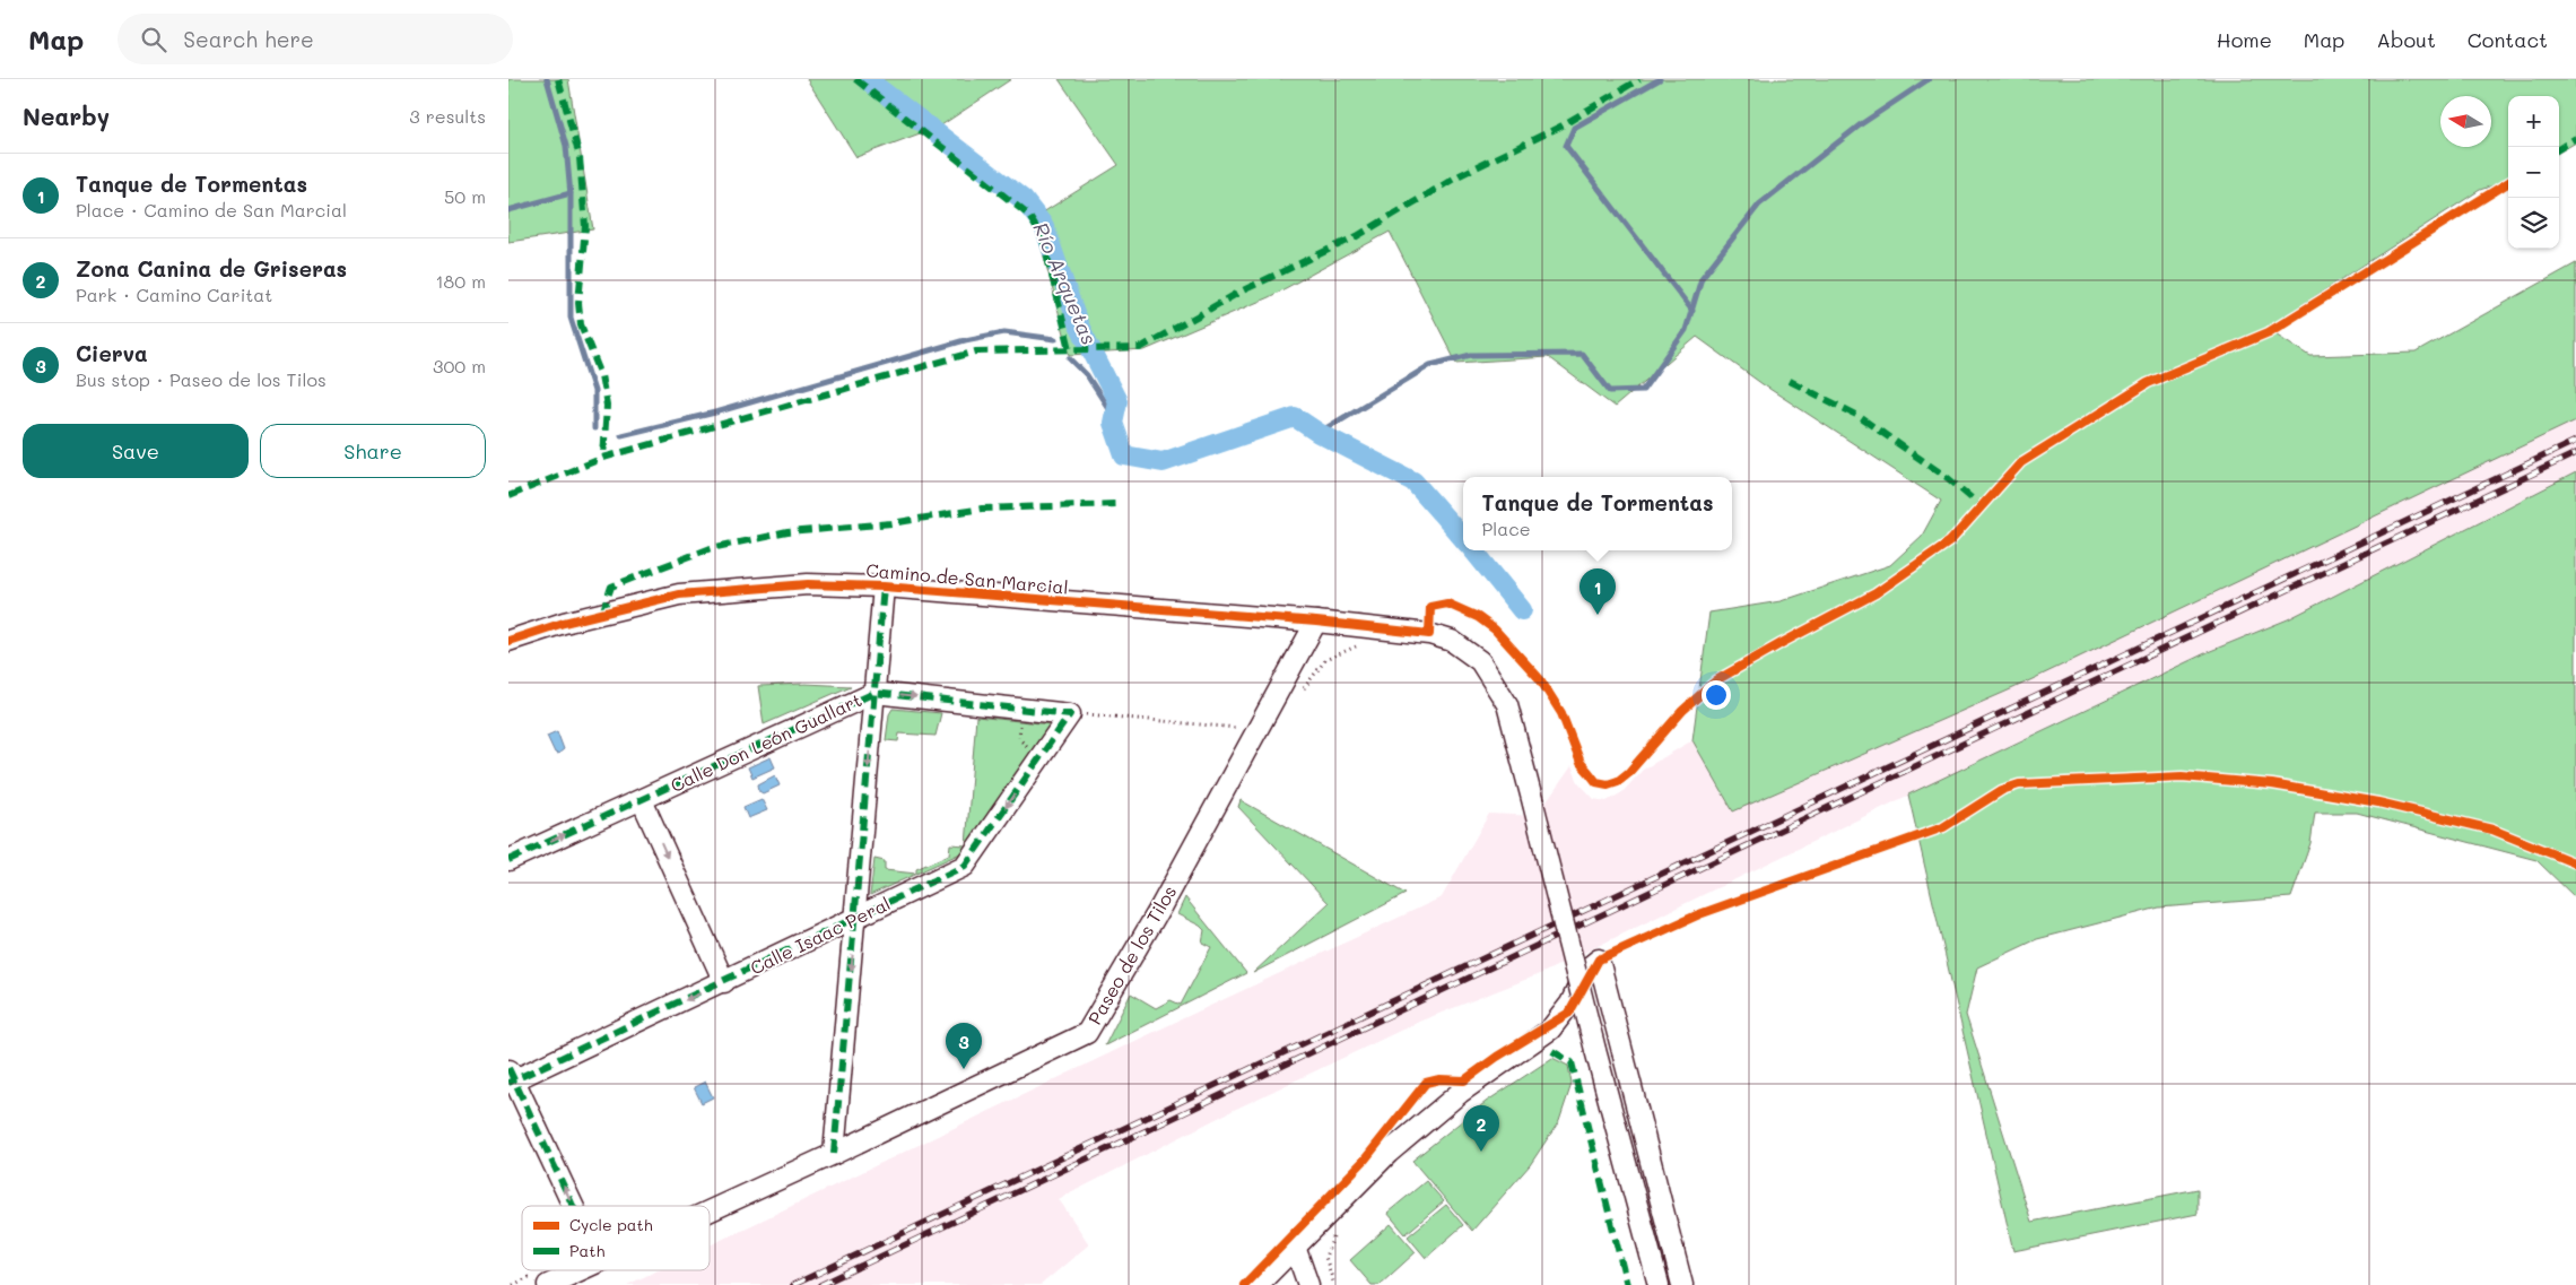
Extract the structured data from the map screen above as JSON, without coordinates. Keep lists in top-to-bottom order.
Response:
{
  "streets": {
    "street": [
      "Camino de San Marcial",
      "Calle Don León Guallart",
      "Calle Isaac Peral",
      "Paseo de los Tilos"
    ]
  },
  "crossings": [
    ["Camino de San Marcial", "Paseo de los Tilos"],
    ["Calle Don León Guallart", "Calle Isaac Peral"]
  ],
  "one_way": ["Calle Don León Guallart", "Calle Isaac Peral"],
  "water": ["Río Arquetas"],
  "legend": ["Cycle path", "Path"],
  "north": "left",
  "page": {
    "header": "Map",
    "search": "Search here",
    "nav": [
      "Home",
      "Map",
      "About",
      "Contact"
    ],
    "heading": ["Nearby", "3 results"],
    "map_buttons": ["+", "−"],
    "list": [
      {
        "mark": "1",
        "name": "Tanque de Tormentas",
        "note": "Place · Camino de San Marcial",
        "value": "50 m"
      },
      {
        "mark": "2",
        "name": "Zona Canina de Griseras",
        "note": "Park · Camino Caritat",
        "value": "180 m"
      },
      {
        "mark": "3",
        "name": "Cierva",
        "note": "Bus stop · Paseo de los Tilos",
        "value": "300 m"
      }
    ],
    "buttons": ["Save", "Share"],
    "popup": ["Tanque de Tormentas", "Place"],
    "pins": ["1", "3", "2"]
  }
}
